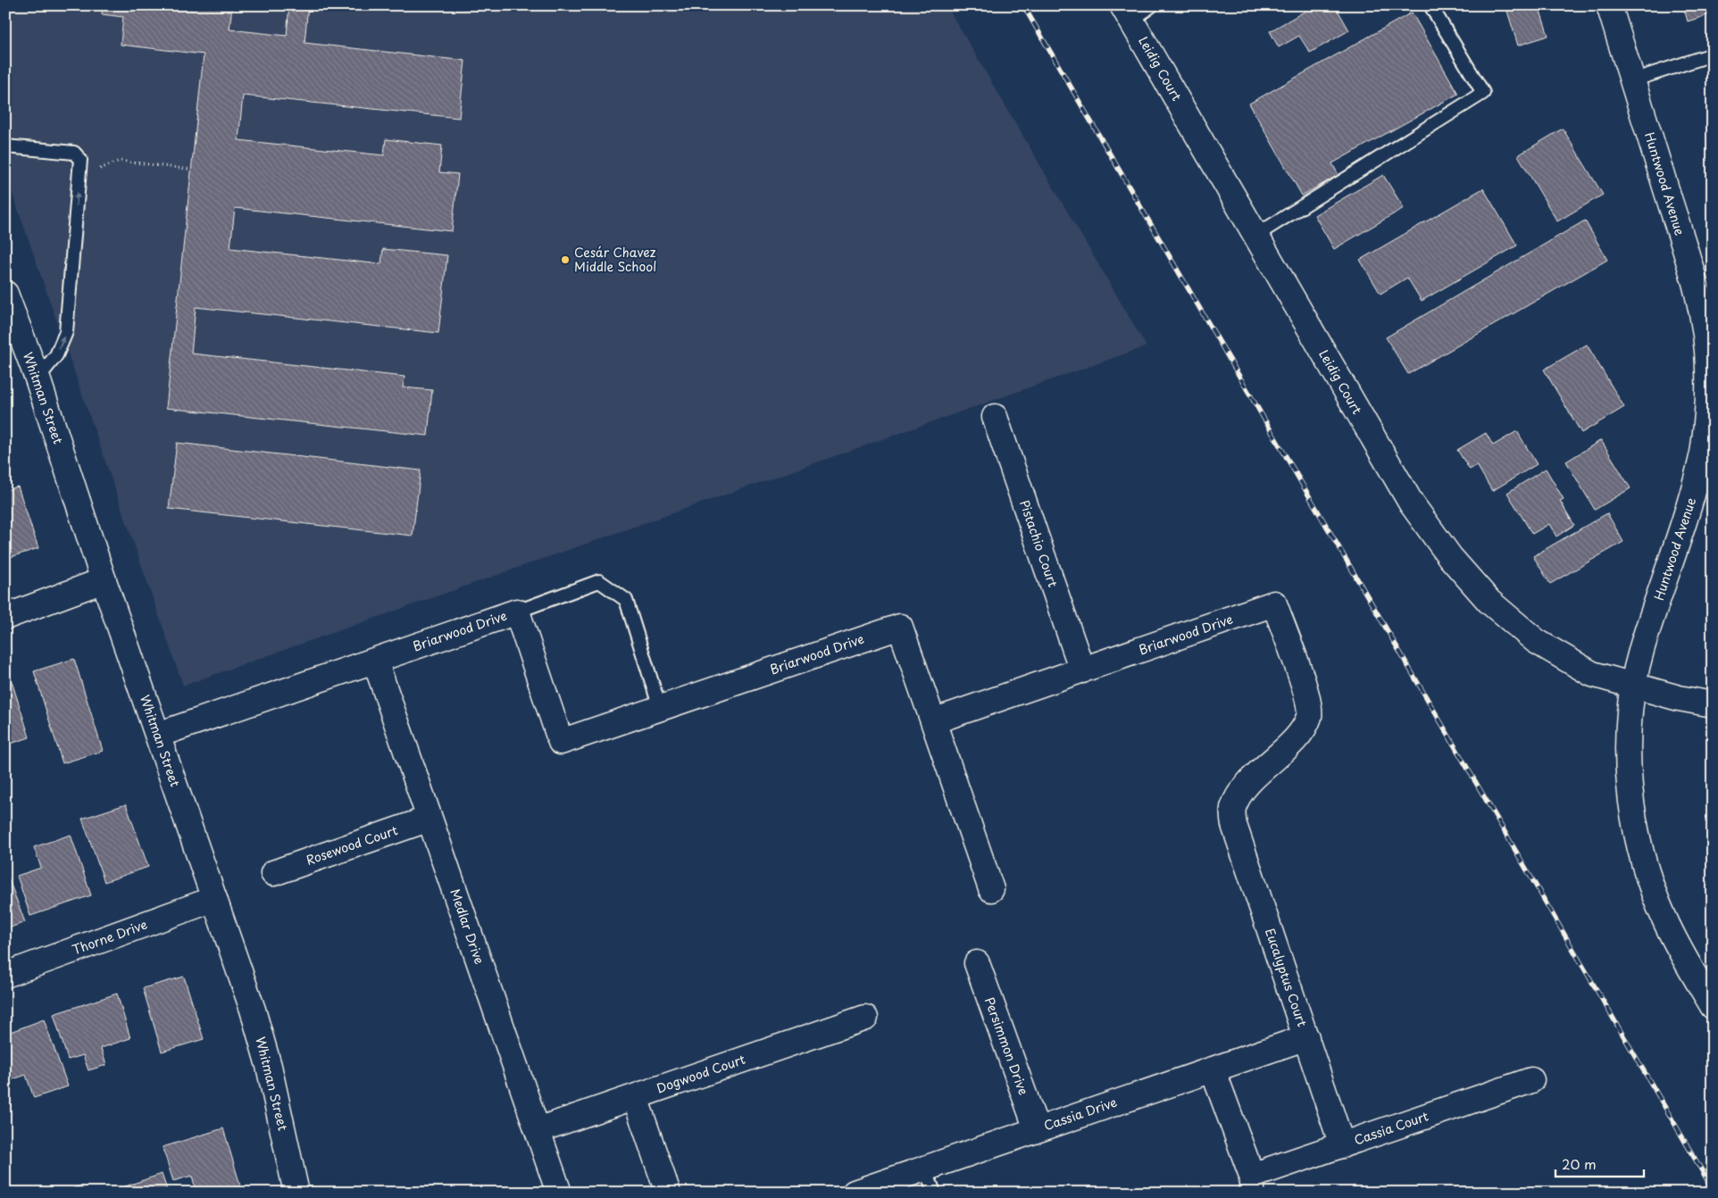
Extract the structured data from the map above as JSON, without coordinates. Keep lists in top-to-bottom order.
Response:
{
  "streets": {
    "street": [
      "Leidig Court",
      "Huntwood Avenue",
      "Whitman Street",
      "Pistachio Court",
      "Briarwood Drive",
      "Rosewood Court",
      "Medlar Drive",
      "Thorne Drive",
      "Eucalyptus Court",
      "Persimmon Drive",
      "Dogwood Court",
      "Cassia Drive",
      "Cassia Court"
    ]
  },
  "crossings": [
    ["Leidig Court", "Huntwood Avenue"],
    ["Whitman Street", "Briarwood Drive"],
    ["Whitman Street", "Thorne Drive"],
    ["Pistachio Court", "Briarwood Drive"],
    ["Briarwood Drive", "Medlar Drive"],
    ["Briarwood Drive", "Eucalyptus Court"],
    ["Rosewood Court", "Medlar Drive"],
    ["Medlar Drive", "Dogwood Court"],
    ["Eucalyptus Court", "Cassia Drive"],
    ["Eucalyptus Court", "Cassia Court"],
    ["Persimmon Drive", "Cassia Drive"]
  ],
  "places": ["Cesár Chavez Middle School"],
  "scale_bar": "20 m"
}
